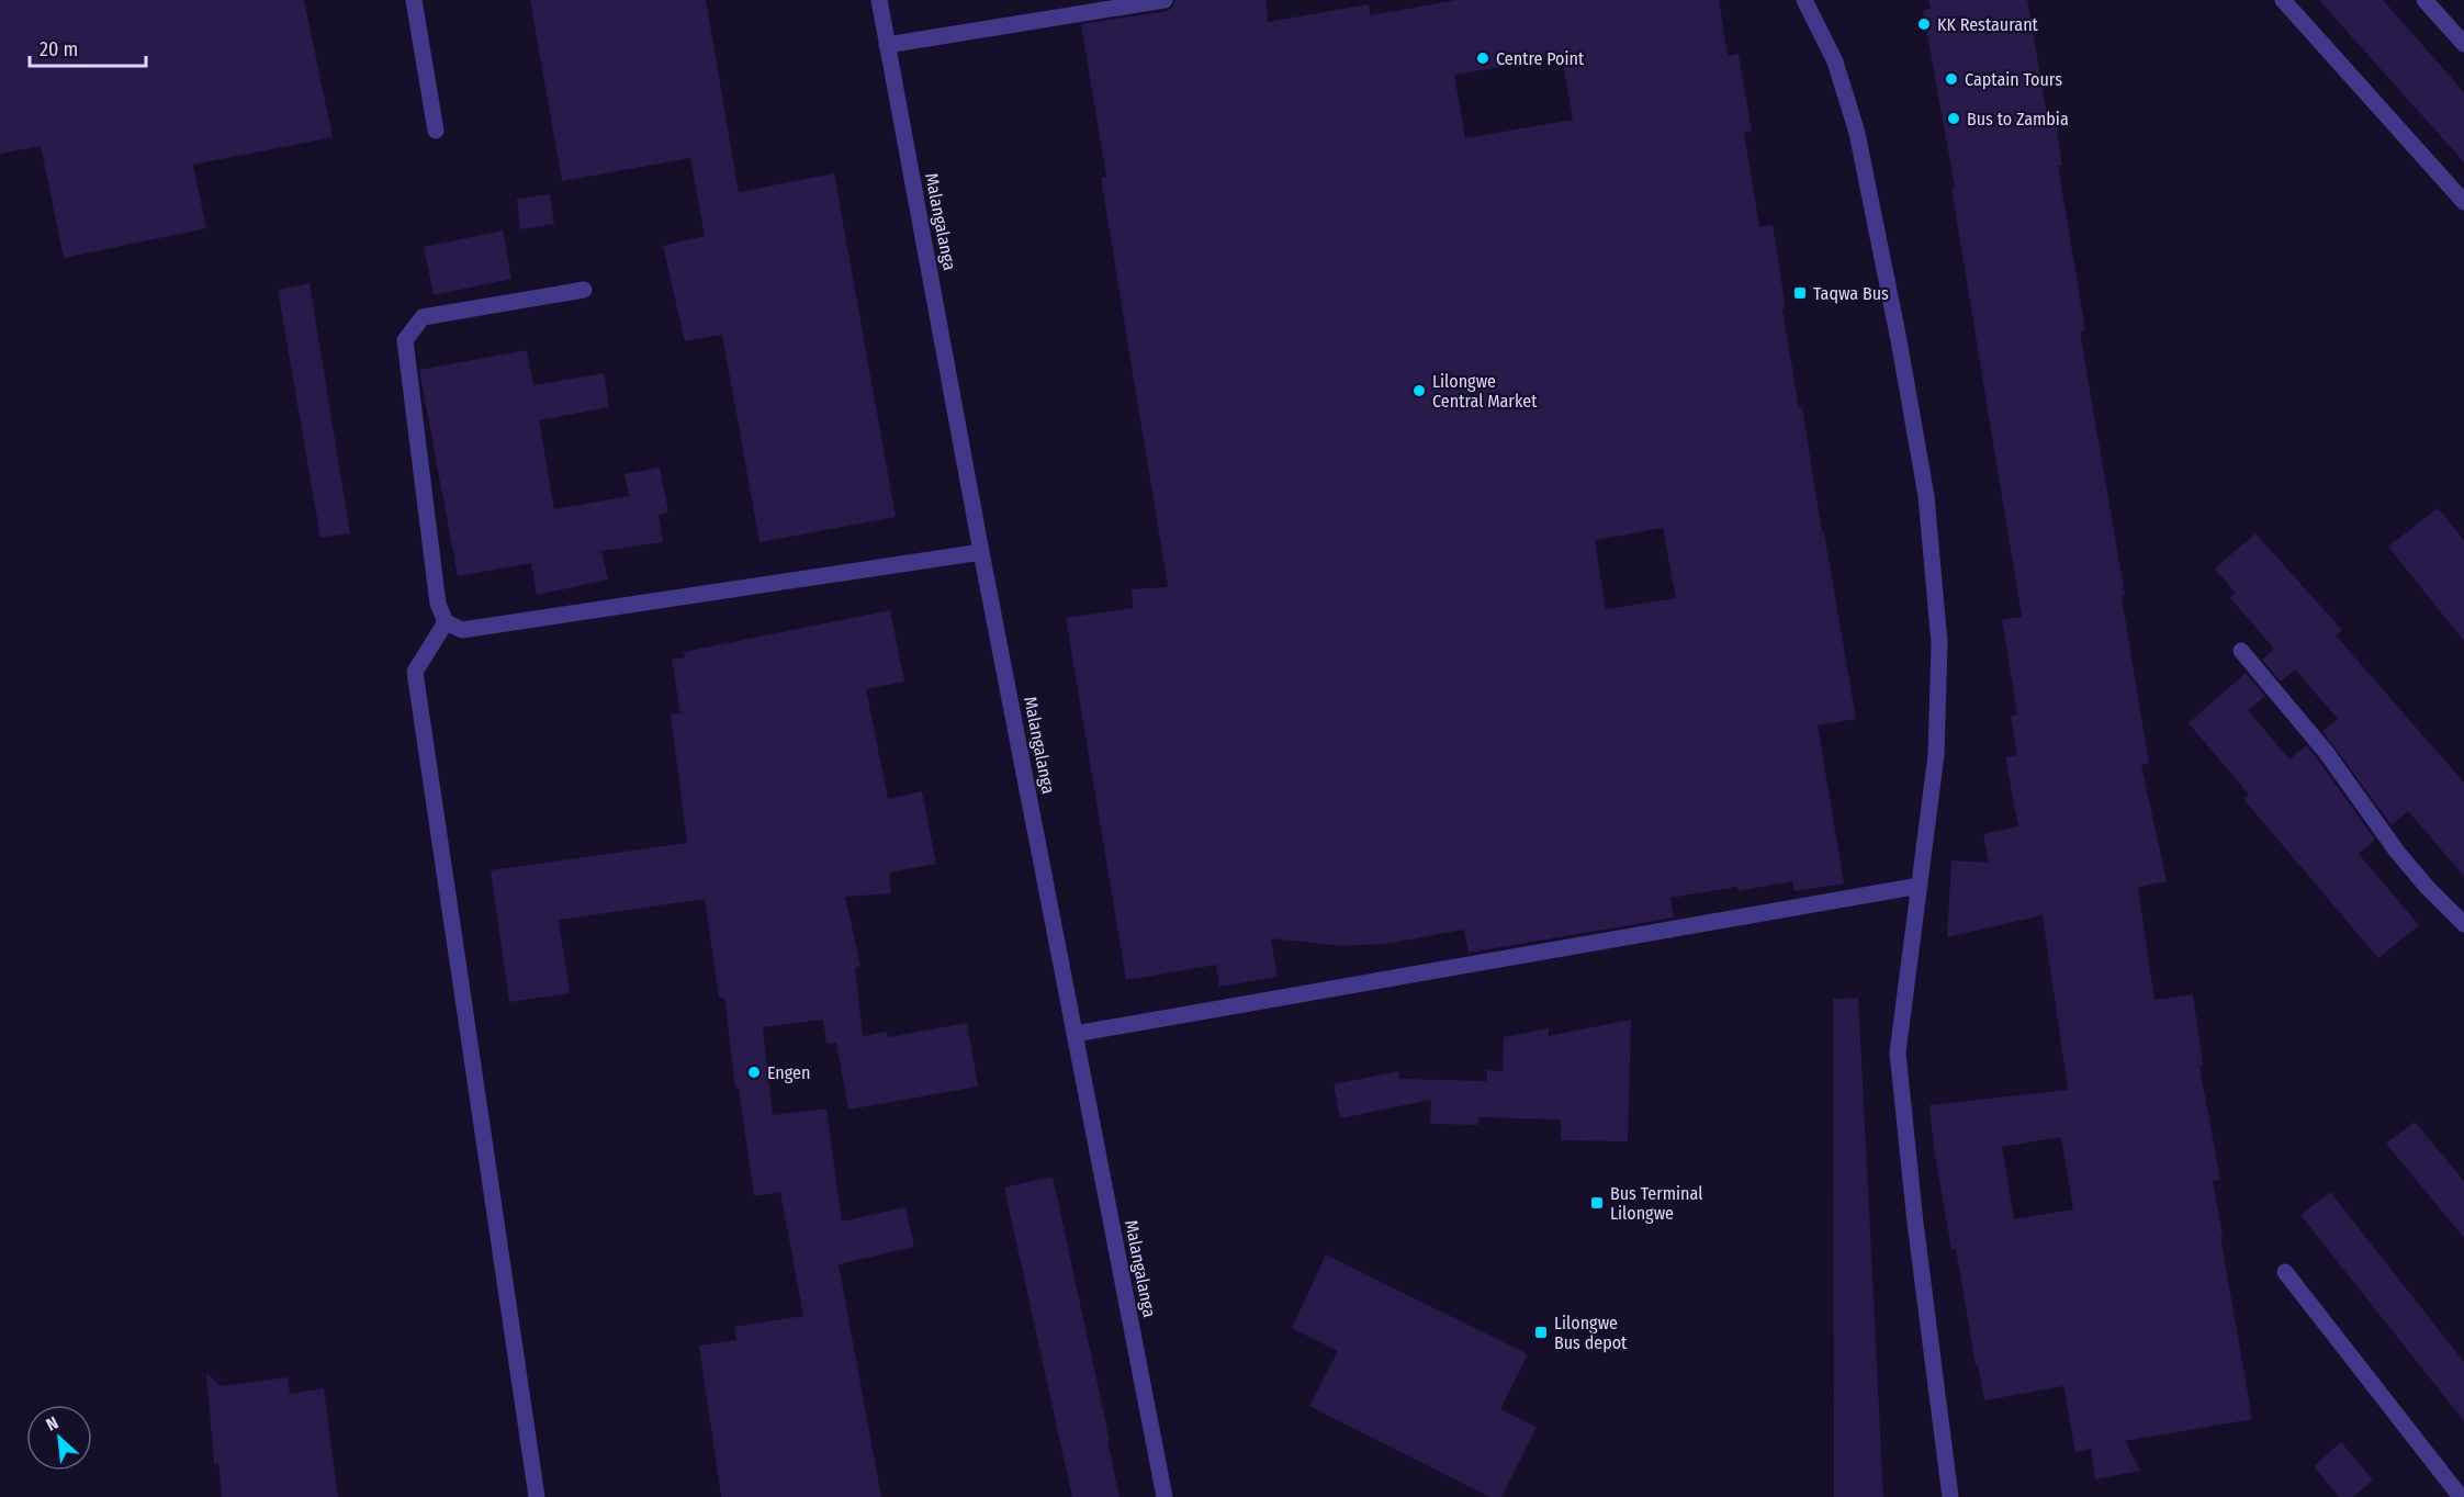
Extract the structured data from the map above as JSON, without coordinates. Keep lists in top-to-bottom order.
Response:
{
  "streets": {
    "street": ["Malangalanga"]
  },
  "places": {
    "other": [
      "KK Restaurant",
      "Centre Point",
      "Captain Tours",
      "Bus to Zambia",
      "Lilongwe Central Market",
      "Engen"
    ],
    "transit": ["Taqwa Bus", "Bus Terminal Lilongwe", "Lilongwe Bus depot"]
  },
  "scale_bar": "20 m",
  "north": "top left"
}
